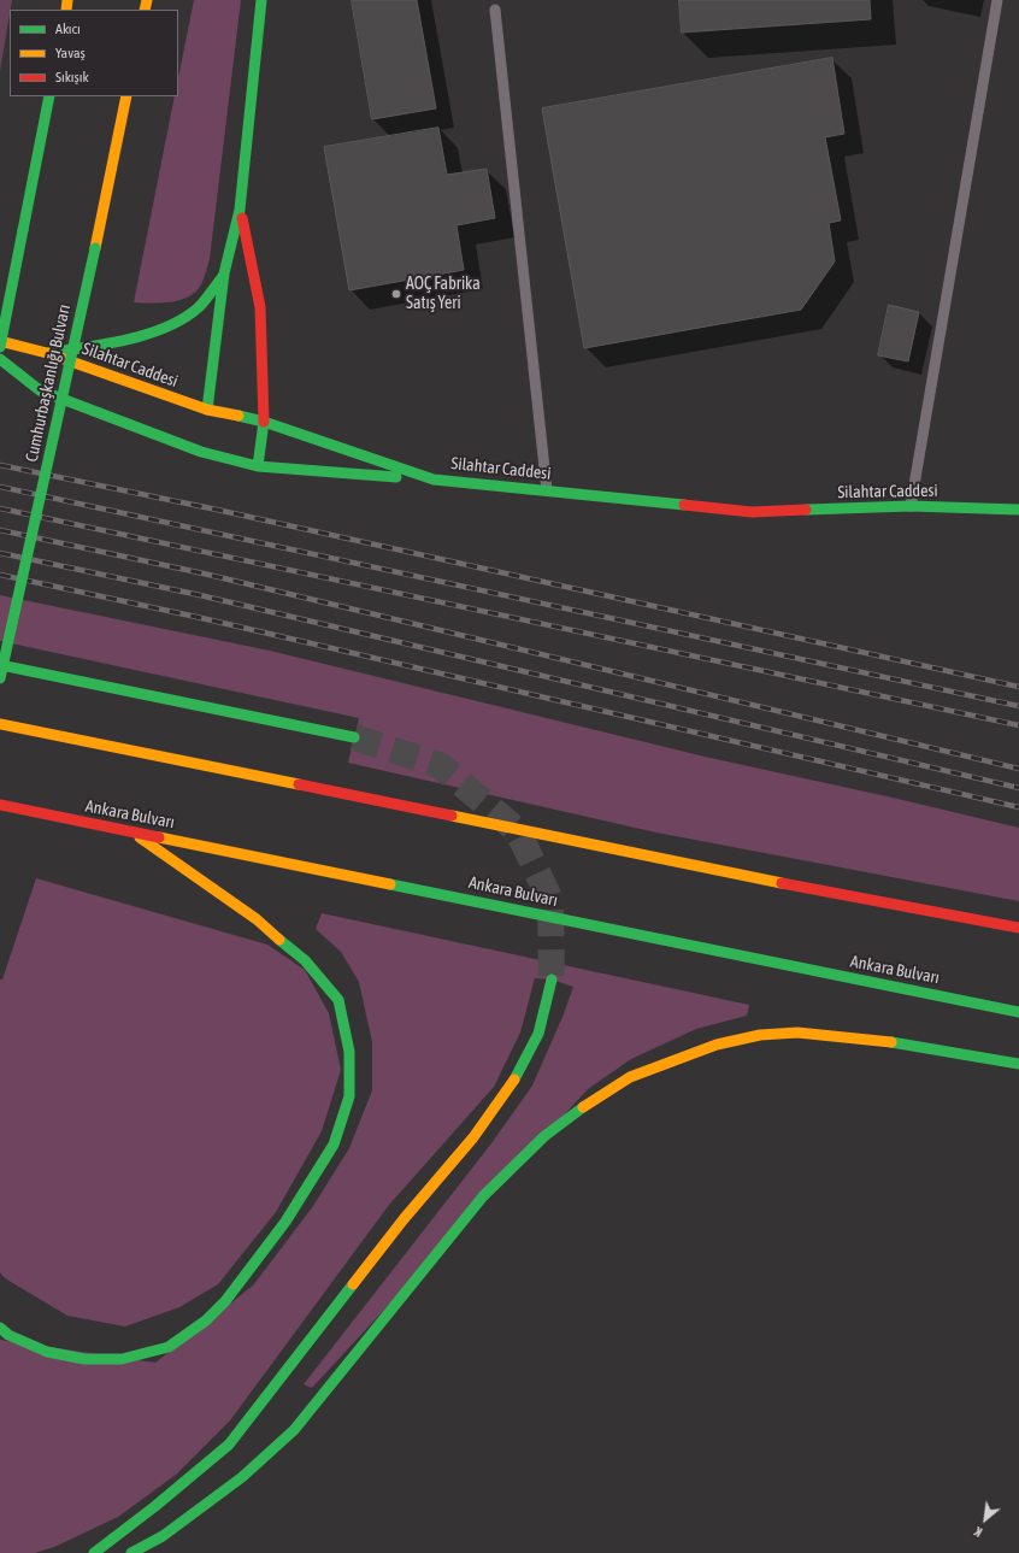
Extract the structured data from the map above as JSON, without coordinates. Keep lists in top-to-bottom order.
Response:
{
  "streets": {
    "main road": ["Silahtar Caddesi", "Cumhurbaşkanlığı Bulvarı", "Ankara Bulvarı"]
  },
  "places": ["AOÇ Fabrika Satış Yeri"],
  "legend": ["Akıcı", "Yavaş", "Sıkışık"],
  "north": "bottom left"
}
